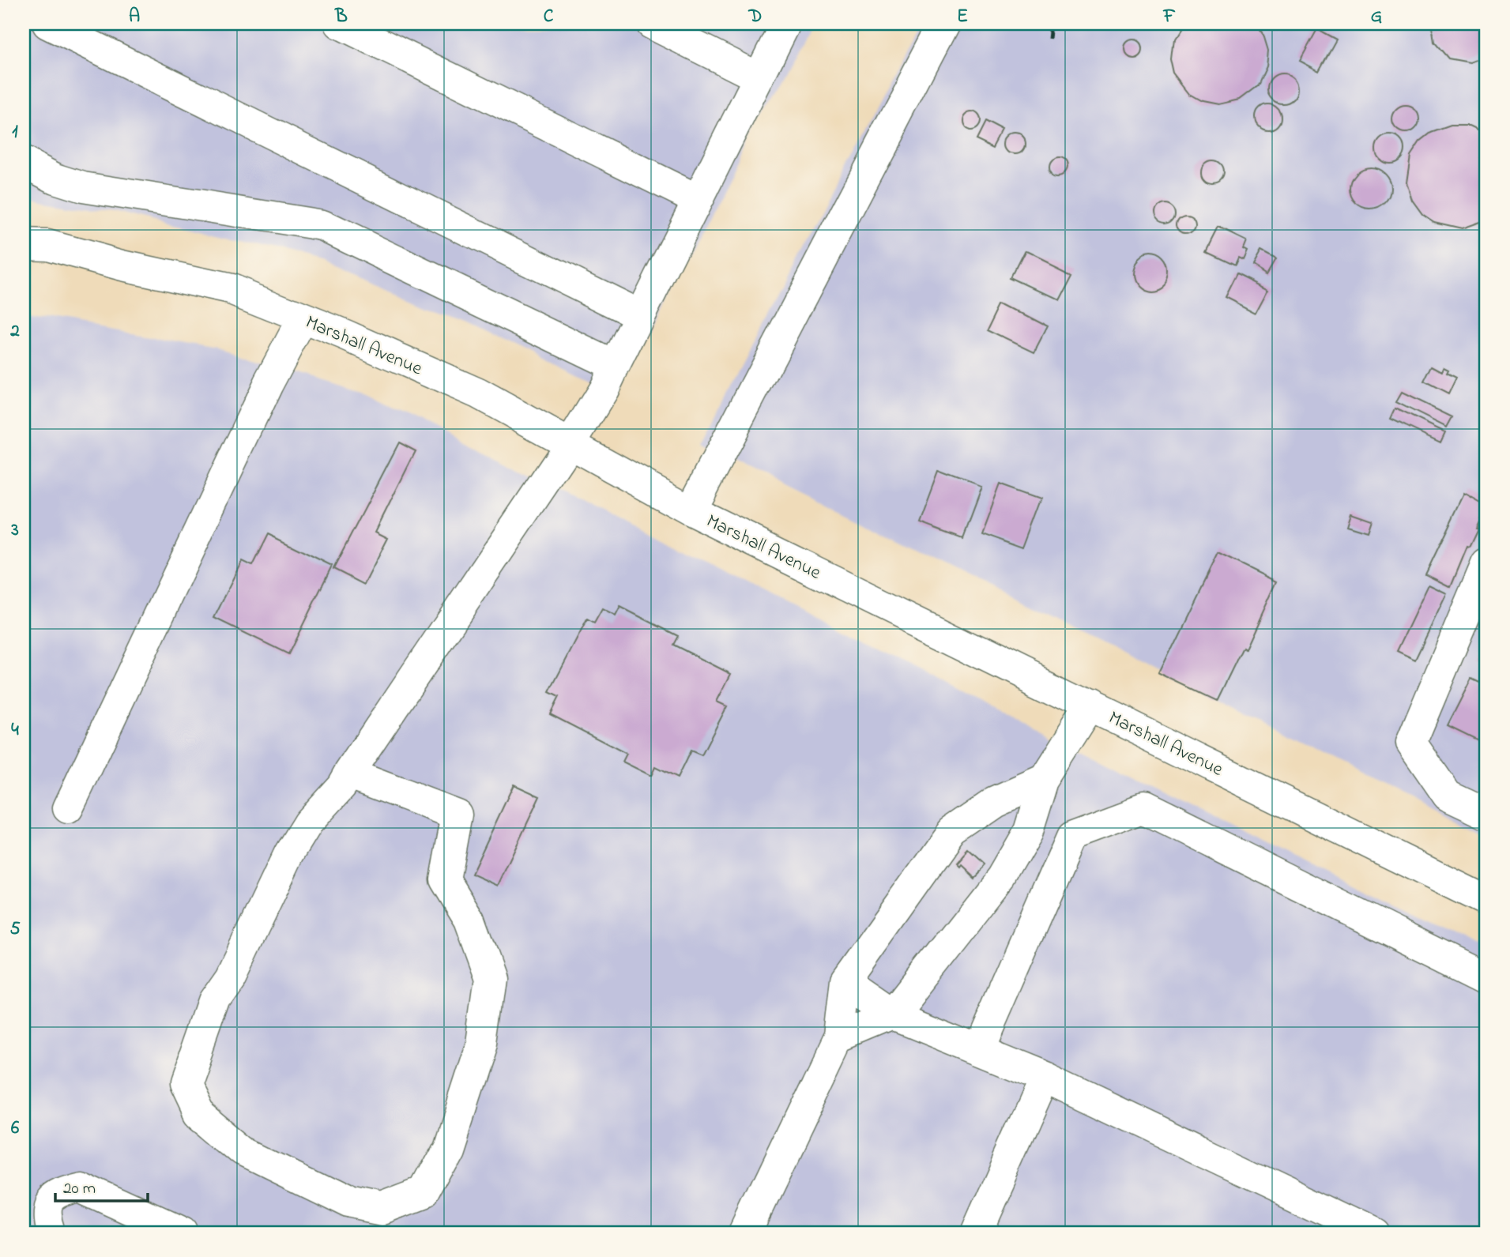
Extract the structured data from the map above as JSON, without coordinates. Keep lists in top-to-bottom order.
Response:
{
  "streets": {
    "street": ["Marshall Avenue"]
  },
  "scale_bar": "20 m",
  "grid": {
    "columns": [
      "A",
      "B",
      "C",
      "D",
      "E",
      "F",
      "G"
    ],
    "rows": [
      "1",
      "2",
      "3",
      "4",
      "5",
      "6"
    ]
  }
}
